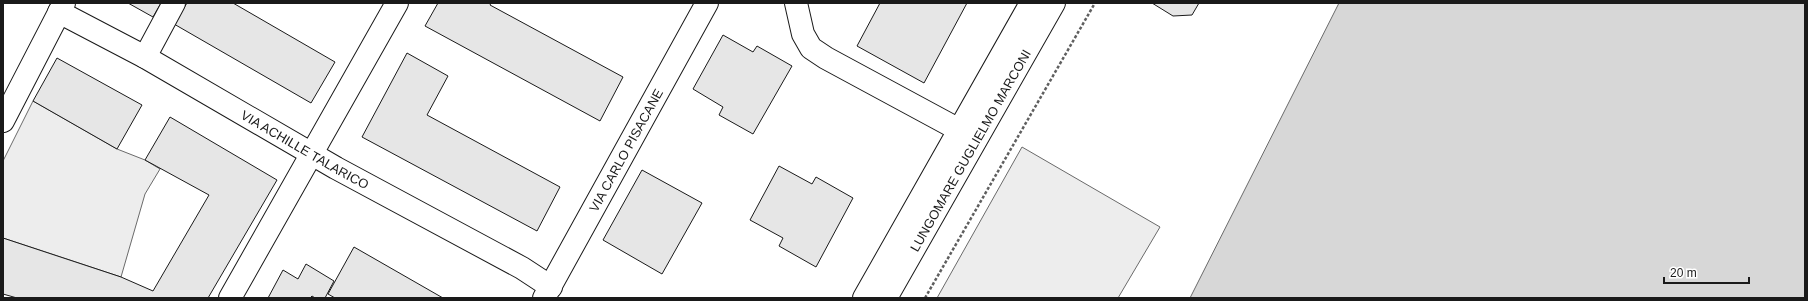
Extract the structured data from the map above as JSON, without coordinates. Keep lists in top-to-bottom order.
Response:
{
  "streets": {
    "street": ["VIA ACHILLE TALARICO", "LUNGOMARE GUGLIELMO MARCONI", "VIA CARLO PISACANE"]
  },
  "crossings": [
    ["VIA ACHILLE TALARICO", "VIA CARLO PISACANE"]
  ],
  "scale_bar": "20 m"
}
